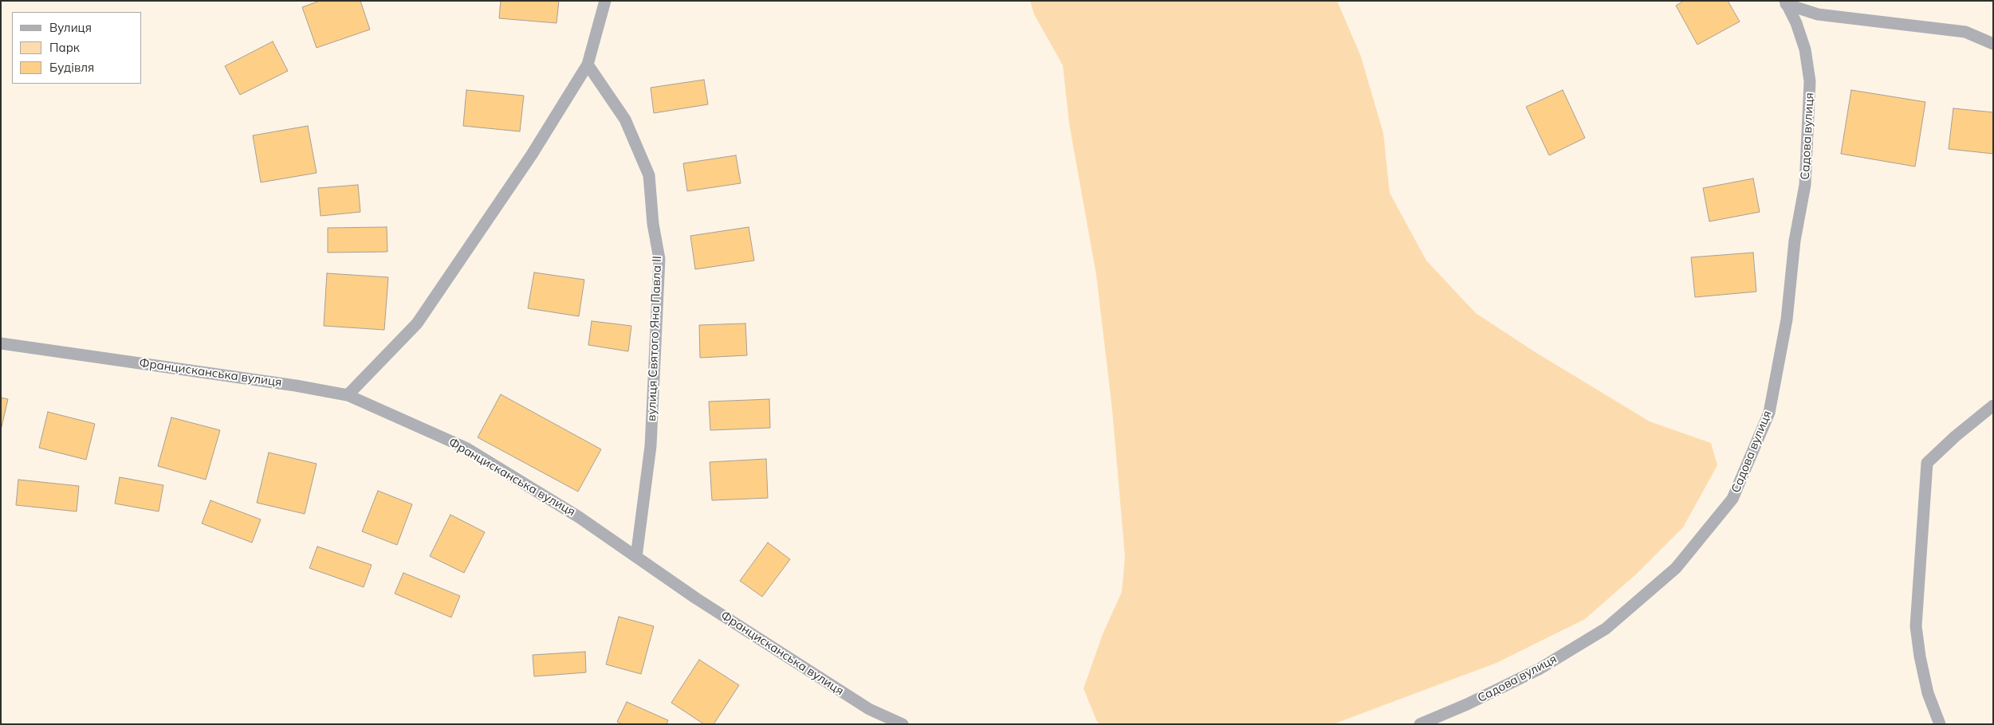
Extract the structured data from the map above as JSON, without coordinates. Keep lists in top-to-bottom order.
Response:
{
  "streets": {
    "street": ["Садова вулиця", "вулиця Святого Яна Павла II", "Францисканська вулиця"]
  },
  "crossings": [
    ["вулиця Святого Яна Павла II", "Францисканська вулиця"]
  ],
  "legend": ["Вулиця", "Парк", "Будівля"]
}
